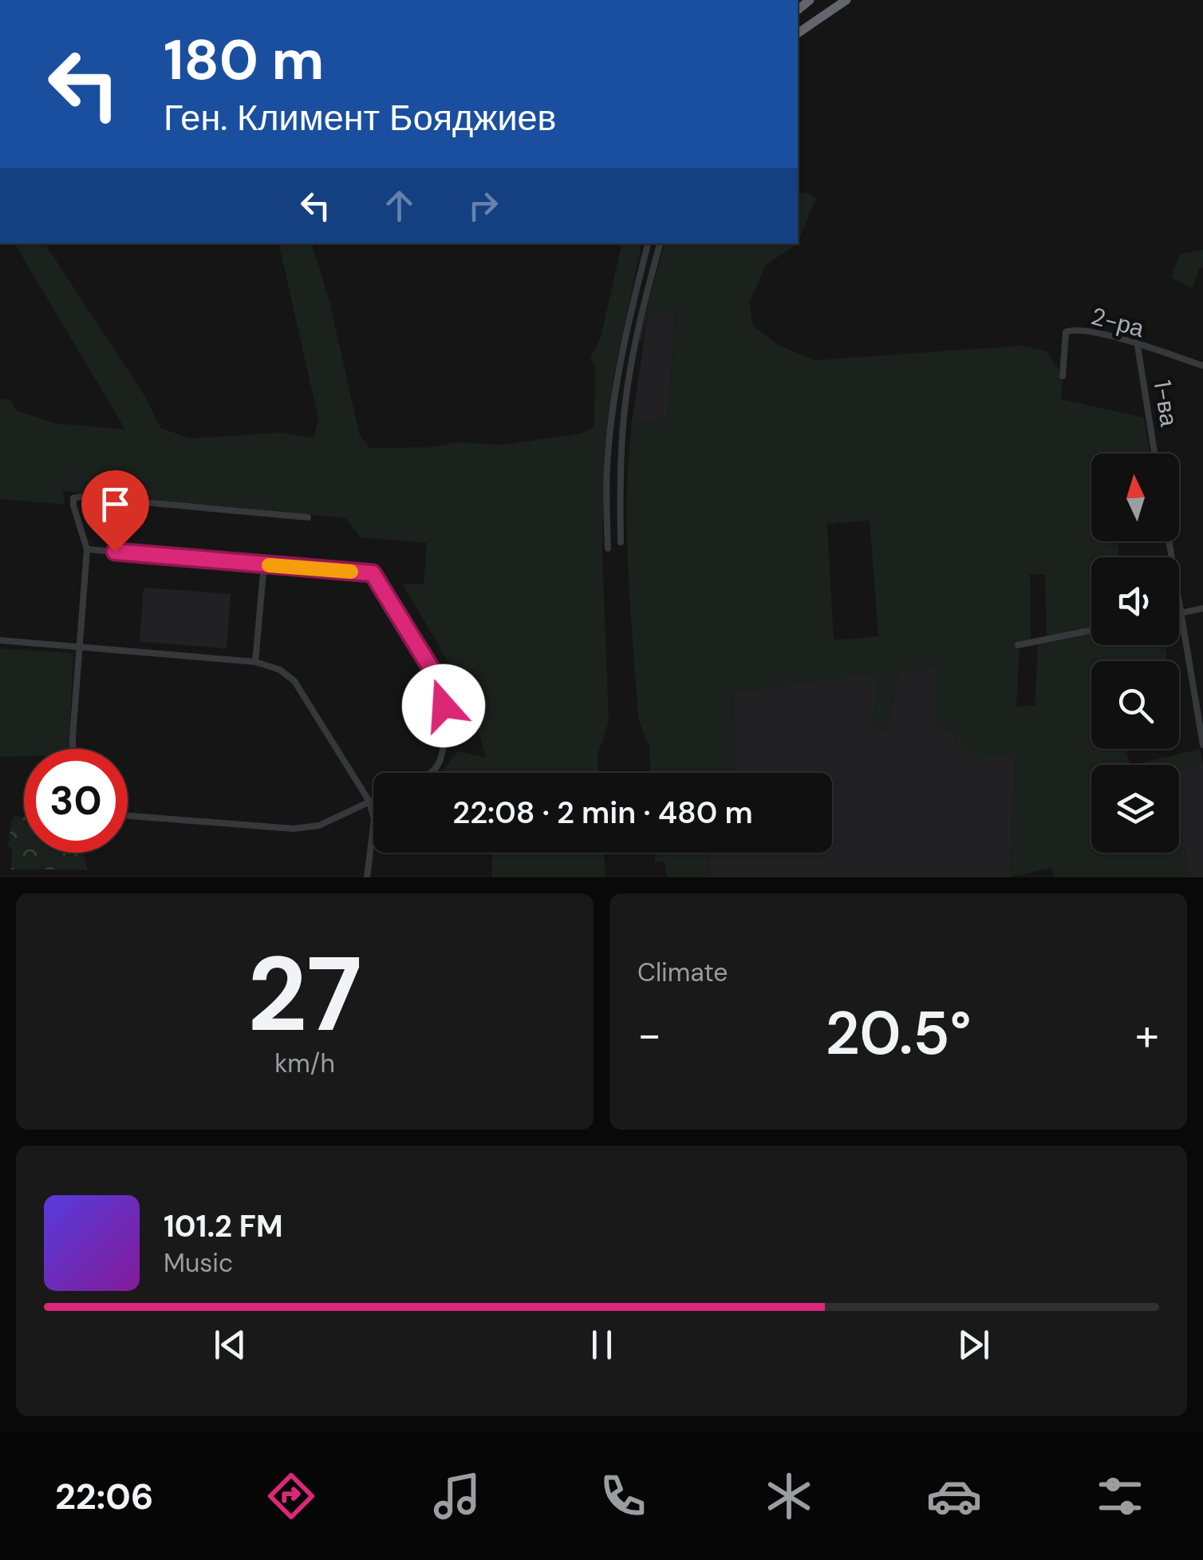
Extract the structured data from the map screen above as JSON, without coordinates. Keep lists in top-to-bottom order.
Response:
{
  "streets": {
    "street": ["2-ра", "1-ва"]
  },
  "crossings": [
    ["2-ра", "1-ва"]
  ],
  "north": "top",
  "page": {
    "turn": ["180 m", "Ген. Климент Бояджиев"],
    "limit": "30",
    "trip": "22:08 · 2 min · 480 m",
    "tile": [
      ["27", "km/h"],
      "Climate"
    ],
    "heat": ["−", "20.5°", "+"],
    "song": ["101.2 FM", "Music"],
    "tabs": "22:06"
  }
}
